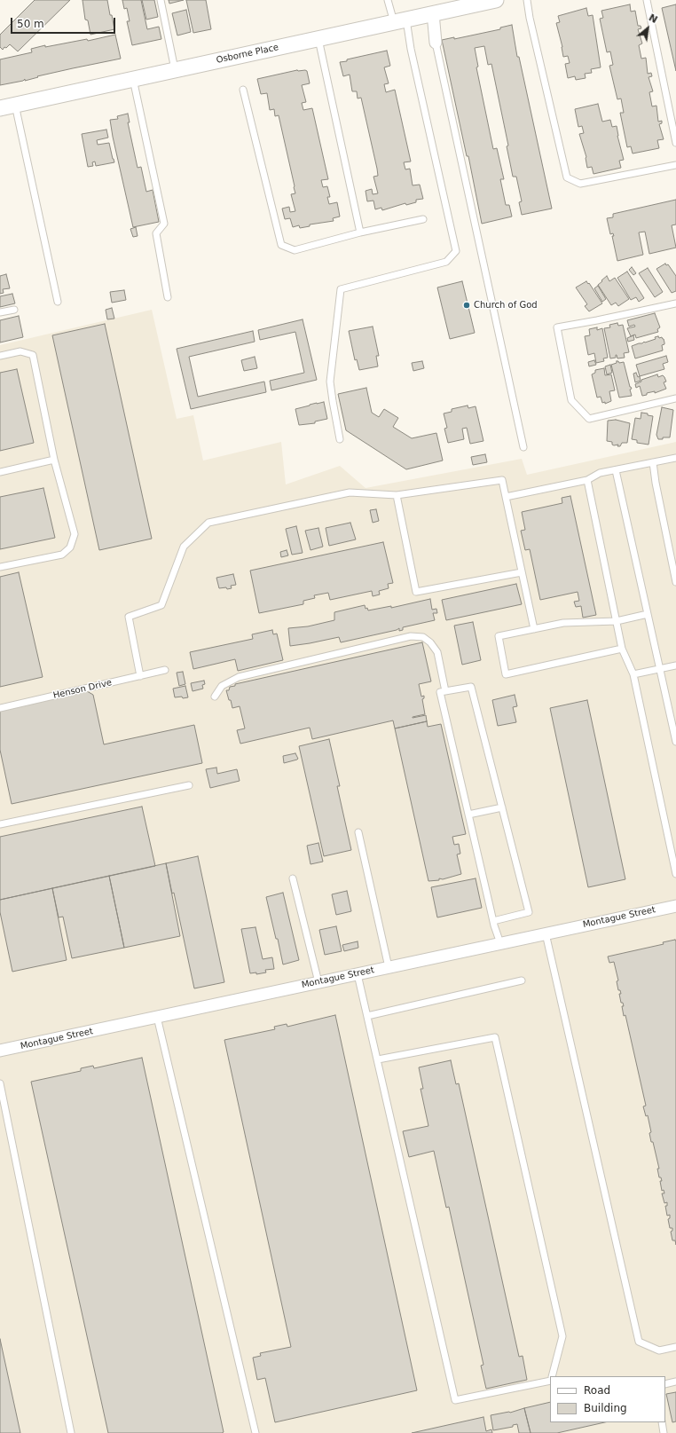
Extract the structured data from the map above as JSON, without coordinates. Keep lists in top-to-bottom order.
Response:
{
  "streets": {
    "street": ["Osborne Place", "Montague Street"],
    "lane": ["Henson Drive"]
  },
  "places": ["Church of God"],
  "legend": ["Road", "Building"],
  "scale_bar": "50 m",
  "north": "top right"
}
